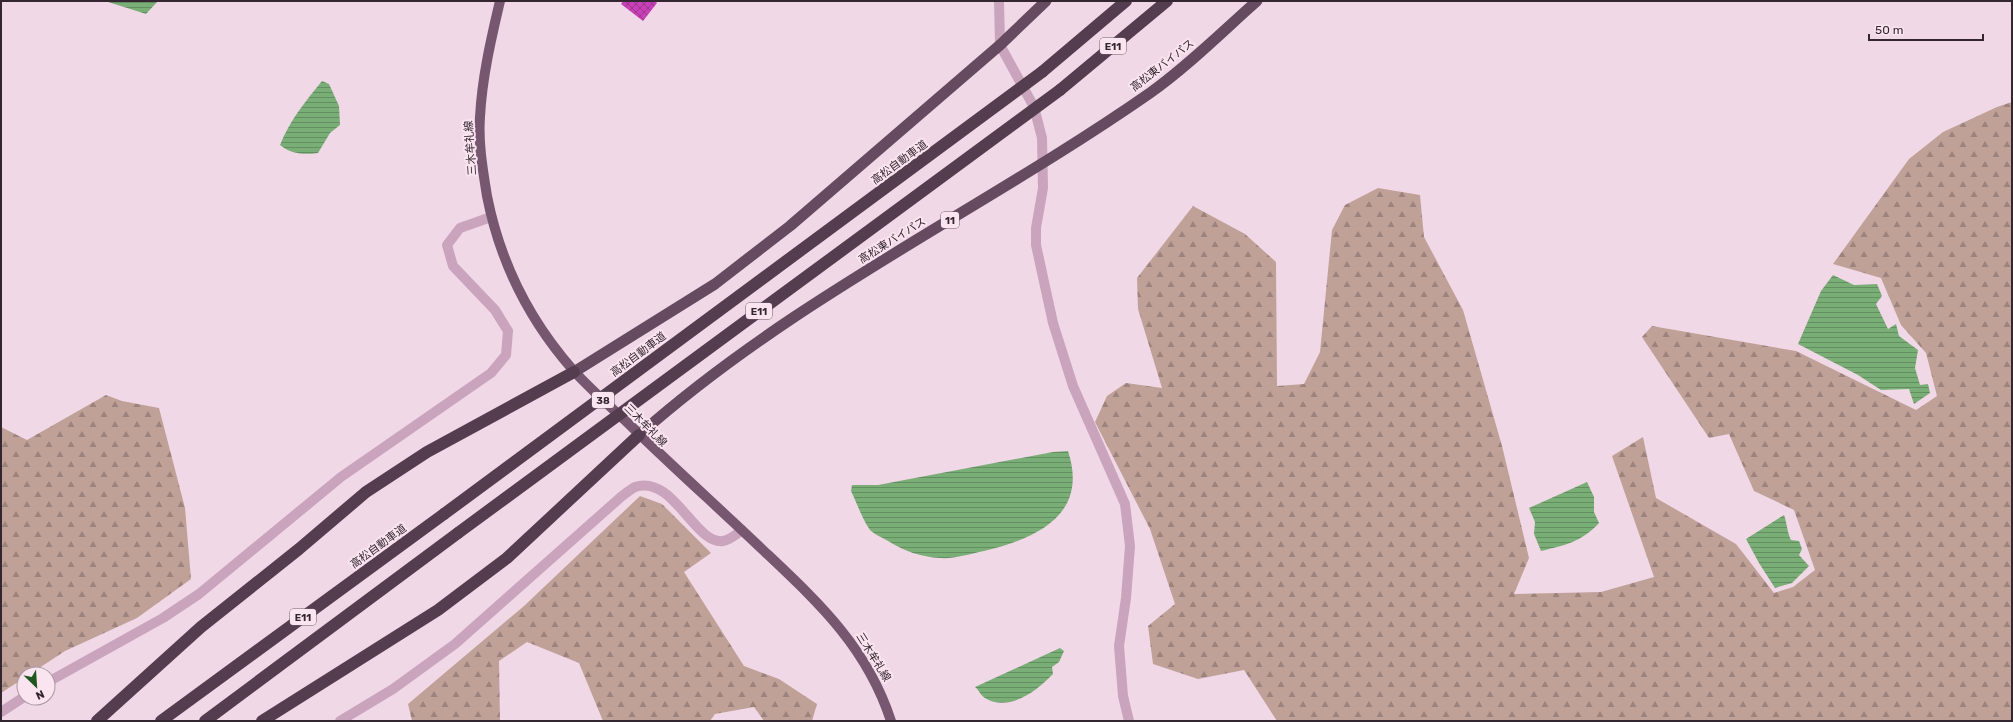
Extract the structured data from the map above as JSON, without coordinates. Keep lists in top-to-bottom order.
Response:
{
  "streets": {
    "highway": [
      "E11",
      "高松東バイパス",
      "高松自動車道",
      "11"
    ],
    "main road": ["三木牟礼線", "38"]
  },
  "crossings": [
    ["高松東バイパス", "三木牟礼線"]
  ],
  "scale_bar": "50 m",
  "north": "bottom right"
}
